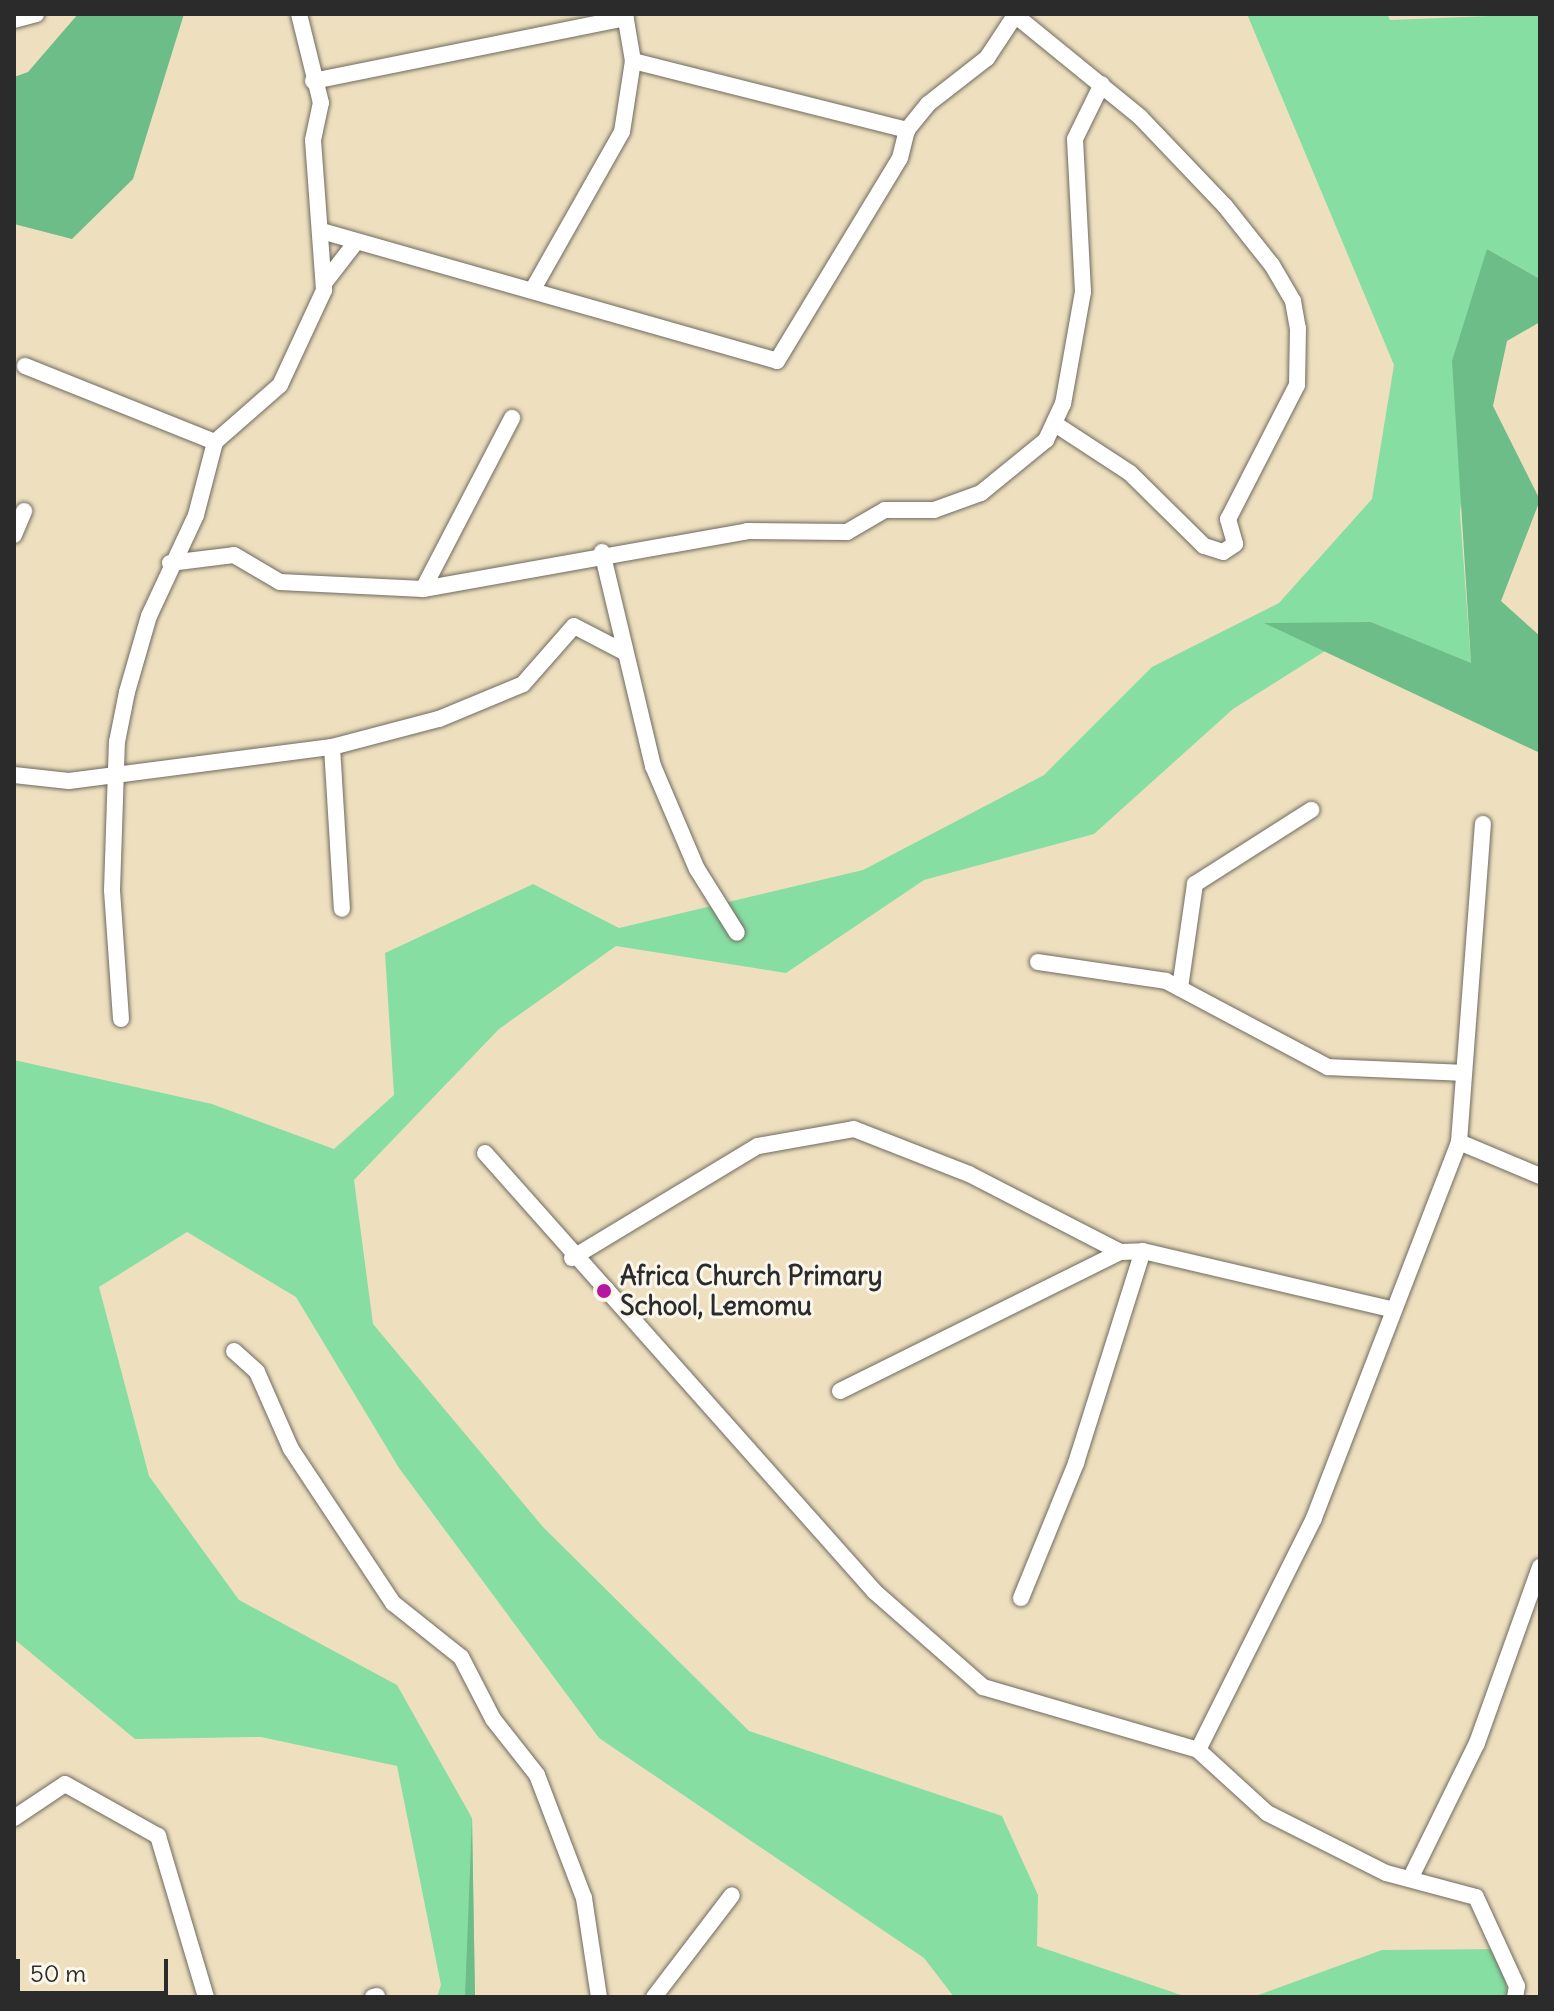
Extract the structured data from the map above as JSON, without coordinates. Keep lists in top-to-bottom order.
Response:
{
  "places": ["Africa Church Primary School, Lemomu"],
  "scale_bar": "50 m"
}
